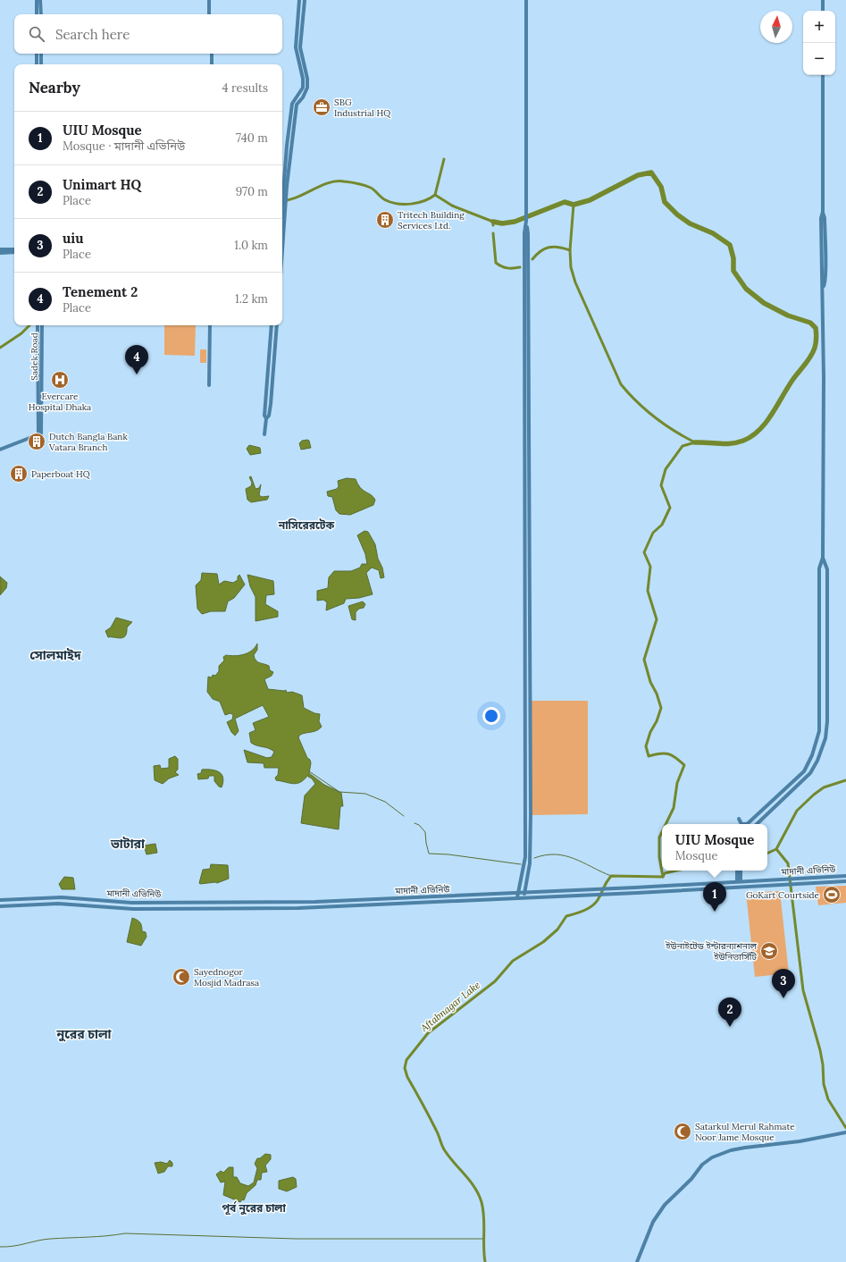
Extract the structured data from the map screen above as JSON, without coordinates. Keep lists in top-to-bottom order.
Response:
{
  "streets": {
    "street": ["Sadek Road", "মাদানী এভিনিউ"]
  },
  "districts": [
    "নাসিরেরটেক",
    "সোলমাইদ",
    "ভাটারা",
    "নুরের চালা",
    "পূর্ব নুরের চালা"
  ],
  "water": ["Aftabnagar Lake"],
  "places": {
    "office": ["SBG Industrial HQ"],
    "building": ["Tritech Building Services Ltd.", "Dutch Bangla Bank Vatara Branch", "Paperboat HQ"],
    "hospital": ["Evercare Hospital Dhaka"],
    "sports": ["GoKart Courtside"],
    "school or university": ["ইউনাইটেড ইন্টারন্যাশনাল ইউনিভার্সিটি"],
    "mosque": ["Sayednogor Mosjid Madrasa", "Satarkul Merul Rahmate Noor Jame Mosque"]
  },
  "north": "top",
  "page": {
    "map_buttons": ["+", "−"],
    "search": "Search here",
    "heading": ["Nearby", "4 results"],
    "list": [
      {
        "mark": "1",
        "name": "UIU Mosque",
        "note": "Mosque · মাদানী এভিনিউ",
        "value": "740 m"
      },
      {
        "mark": "2",
        "name": "Unimart HQ",
        "note": "Place",
        "value": "970 m"
      },
      {
        "mark": "3",
        "name": "uiu",
        "note": "Place",
        "value": "1.0 km"
      },
      {
        "mark": "4",
        "name": "Tenement 2",
        "note": "Place",
        "value": "1.2 km"
      }
    ],
    "pins": [
      "4",
      "1",
      "3",
      "2"
    ],
    "popup": ["UIU Mosque", "Mosque"]
  }
}
